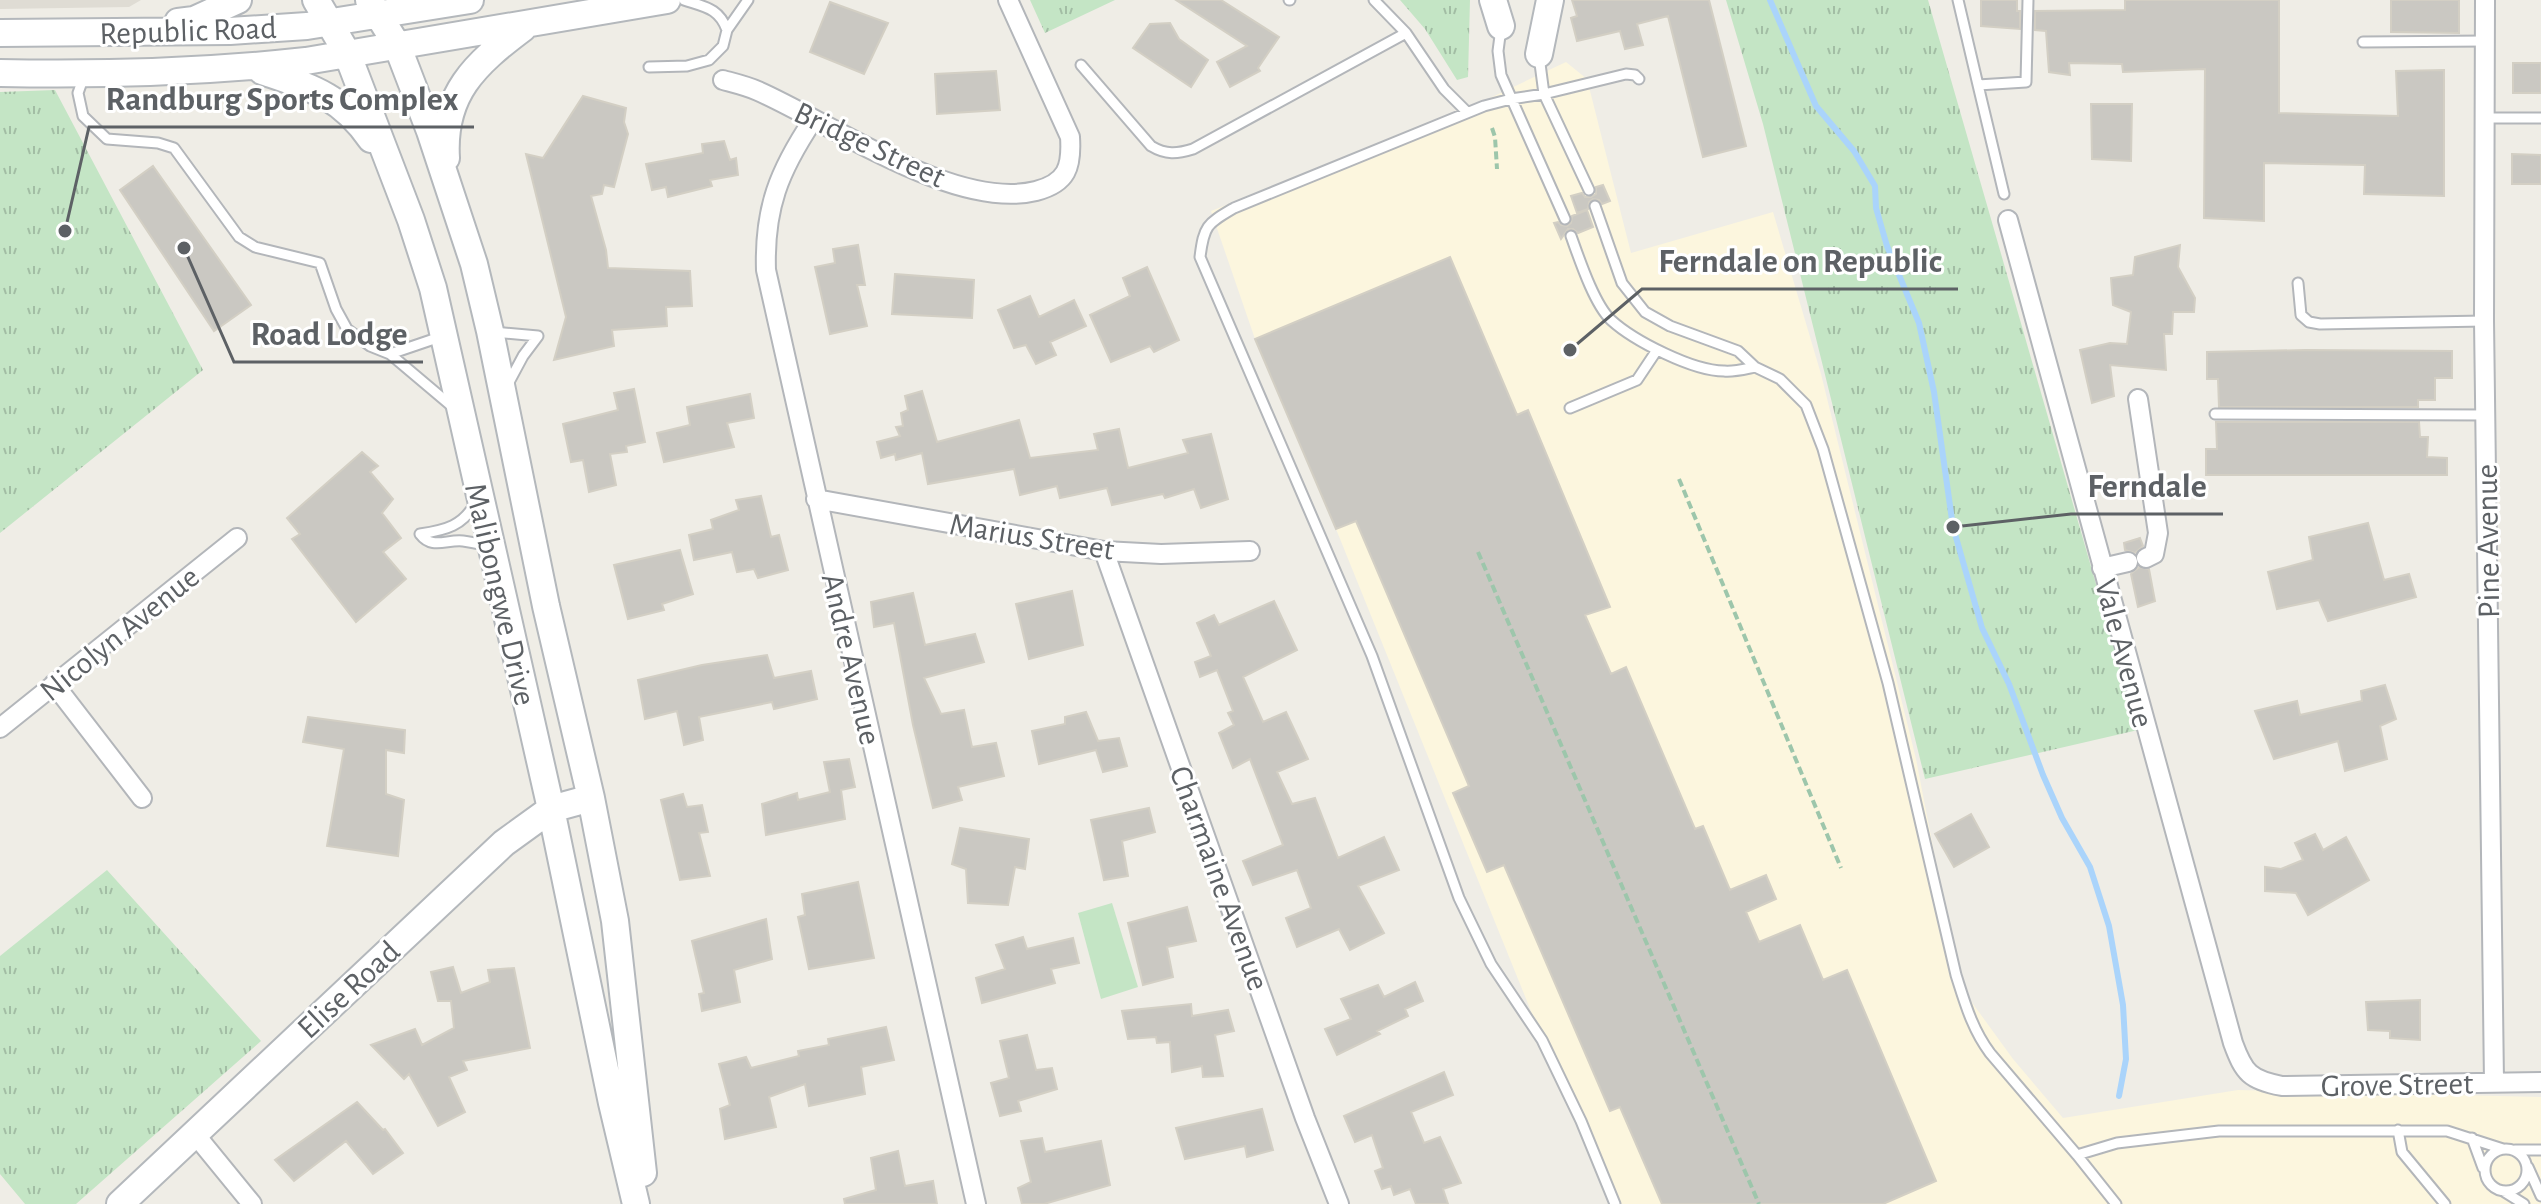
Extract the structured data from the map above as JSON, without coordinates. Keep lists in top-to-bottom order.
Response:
{
  "streets": {
    "main road": ["Republic Road", "Malibongwe Drive", "Elise Road"],
    "street": [
      "Bridge Street",
      "Marius Street",
      "Pine Avenue",
      "Nicolyn Avenue",
      "Vale Avenue",
      "Andre Avenue",
      "Charmaine Avenue",
      "Grove Street"
    ]
  },
  "crossings": [
    ["Republic Road", "Malibongwe Drive"],
    ["Bridge Street", "Andre Avenue"],
    ["Marius Street", "Andre Avenue"],
    ["Marius Street", "Charmaine Avenue"],
    ["Pine Avenue", "Grove Street"],
    ["Malibongwe Drive", "Elise Road"],
    ["Vale Avenue", "Grove Street"]
  ],
  "places": [
    "Randburg Sports Complex",
    "Road Lodge",
    "Ferndale on Republic",
    "Ferndale"
  ]
}
